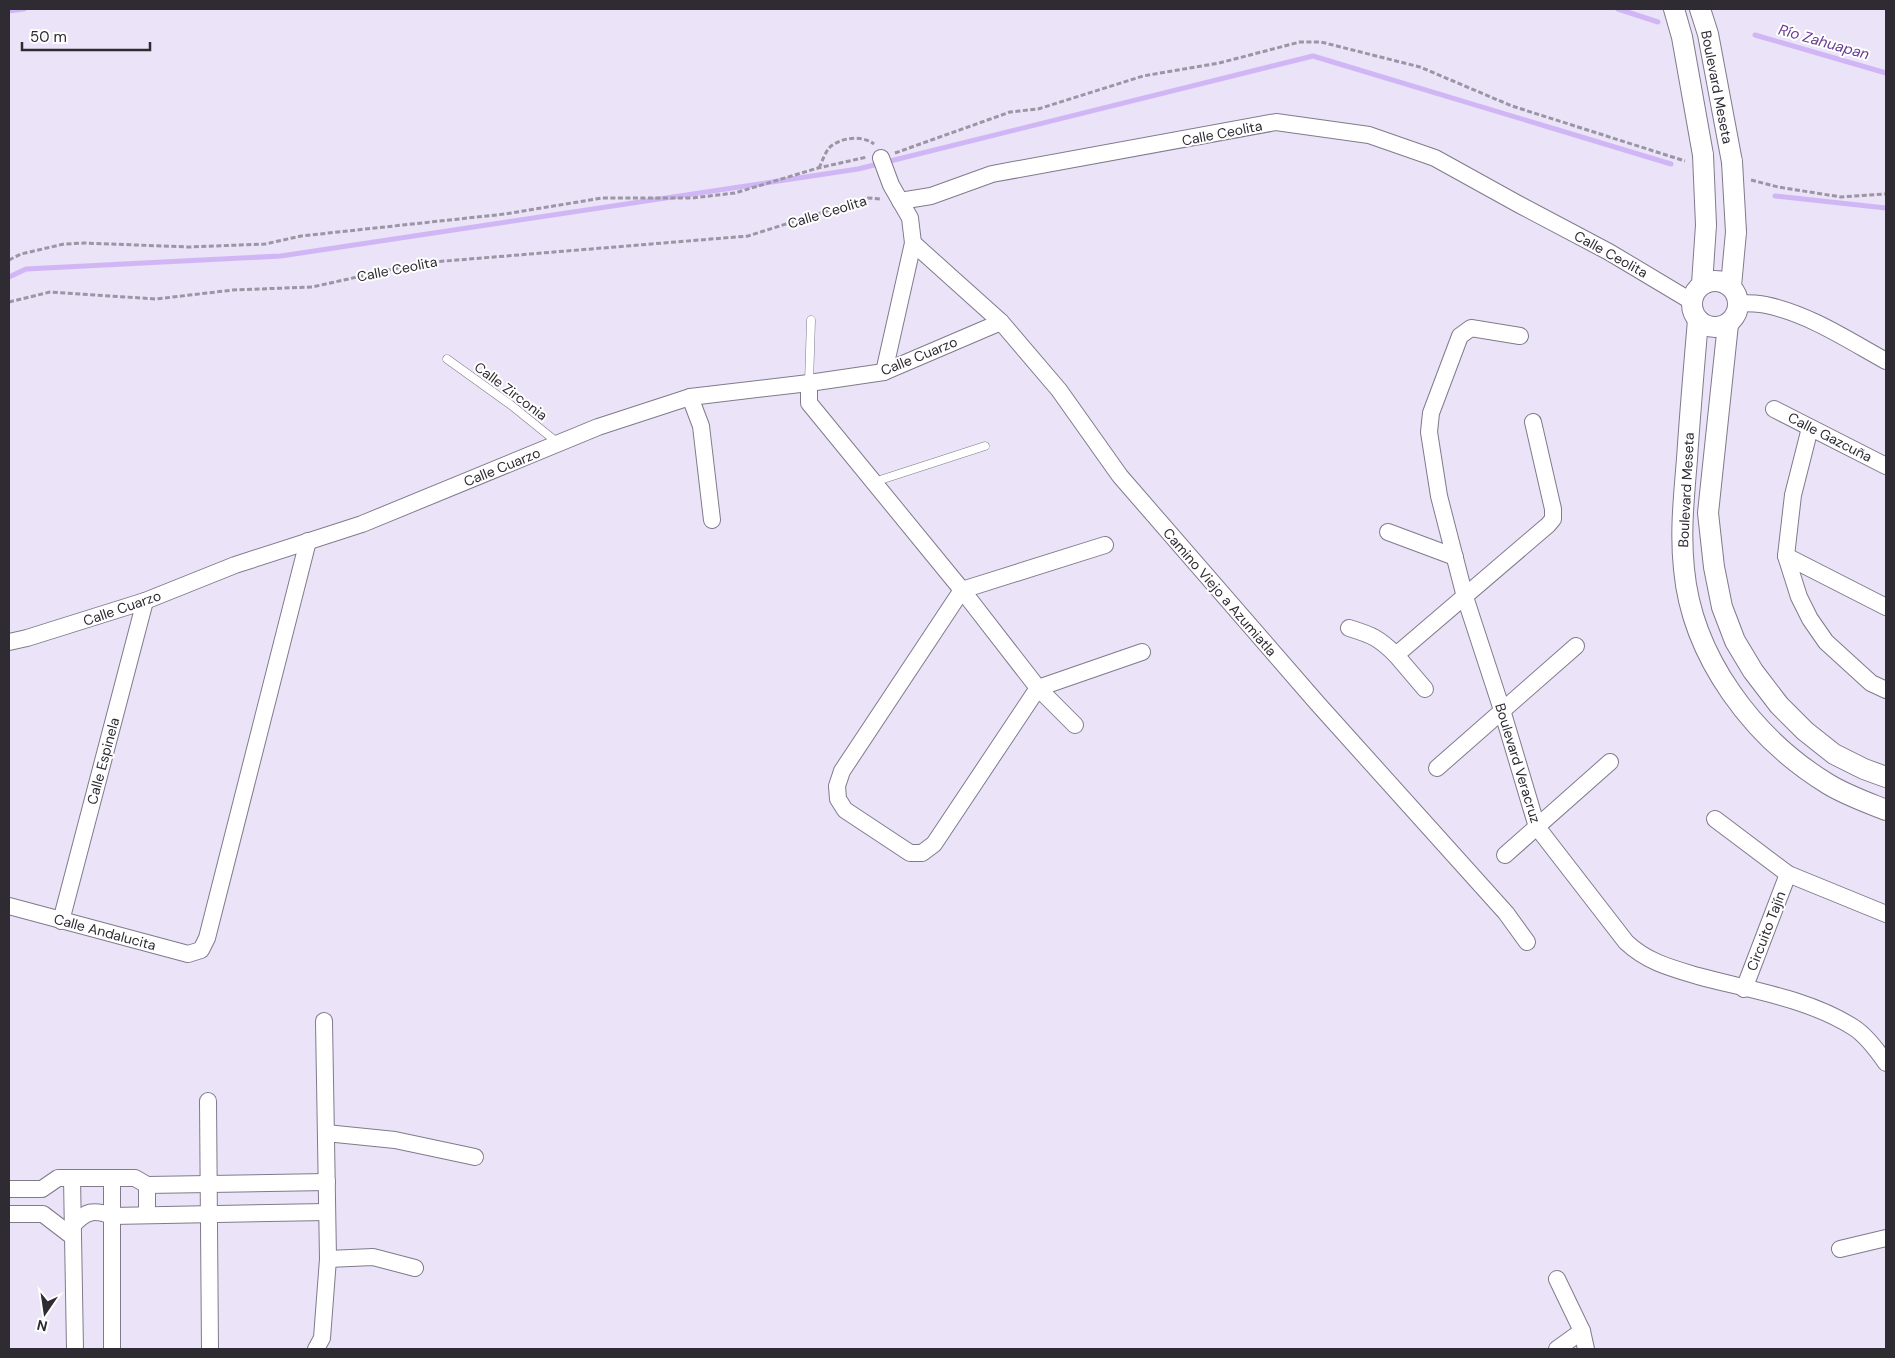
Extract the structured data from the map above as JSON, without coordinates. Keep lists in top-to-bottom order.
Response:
{
  "streets": {
    "street": [
      "Boulevard Meseta",
      "Calle Ceolita",
      "Calle Cuarzo",
      "Calle Gazcuña",
      "Camino Viejo a Azumiatla",
      "Calle Espinela",
      "Boulevard Veracruz",
      "Circuito Tajín",
      "Calle Andalucita"
    ],
    "lane": ["Calle Zirconia"]
  },
  "crossings": [
    ["Boulevard Meseta", "Calle Ceolita"],
    ["Calle Cuarzo", "Calle Zirconia"],
    ["Calle Cuarzo", "Camino Viejo a Azumiatla"],
    ["Calle Cuarzo", "Calle Espinela"],
    ["Calle Cuarzo", "Calle Andalucita"],
    ["Calle Espinela", "Calle Andalucita"],
    ["Boulevard Veracruz", "Circuito Tajín"]
  ],
  "water": ["Río Zahuapan"],
  "scale_bar": "50 m",
  "north": "bottom"
}
